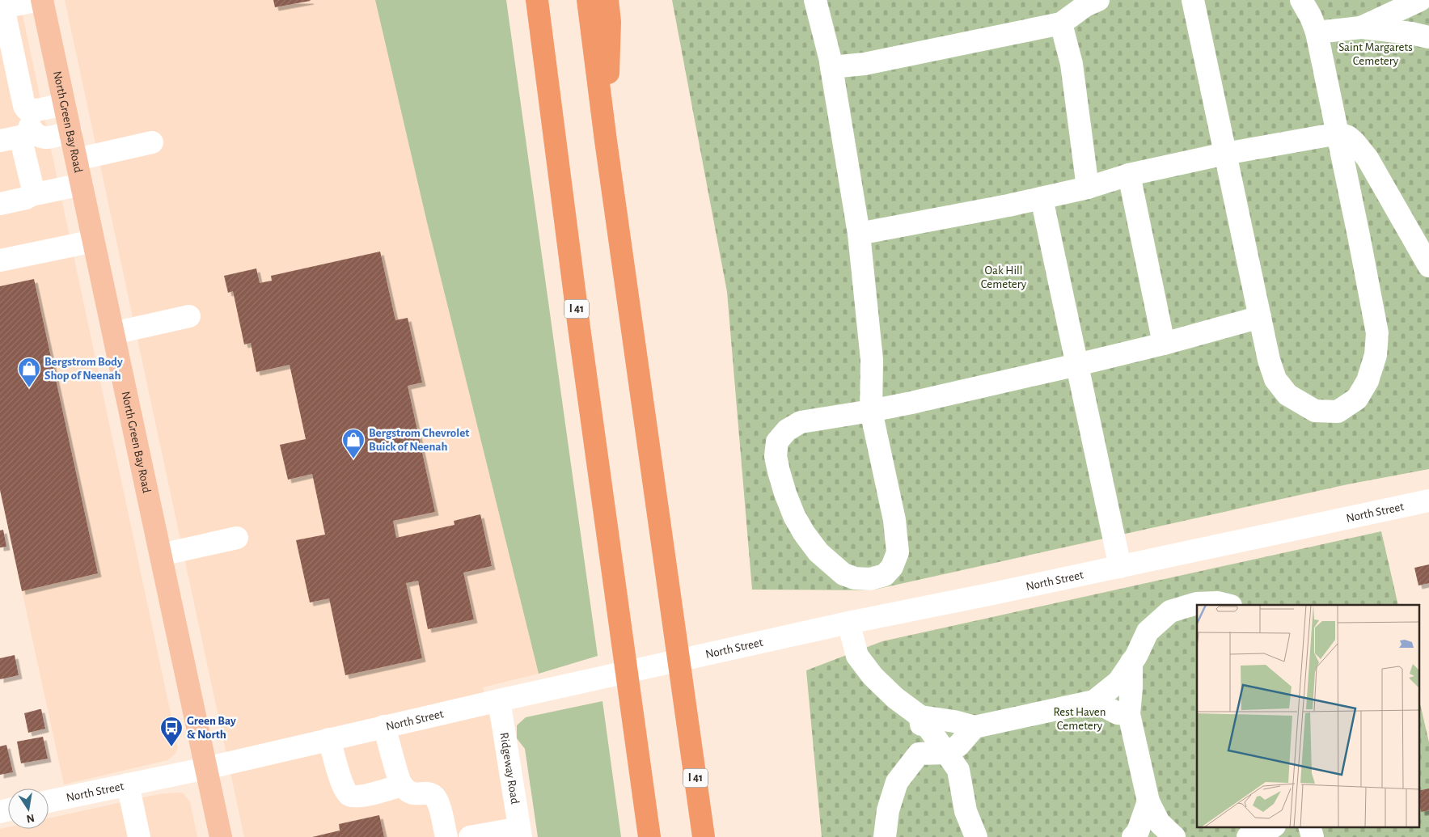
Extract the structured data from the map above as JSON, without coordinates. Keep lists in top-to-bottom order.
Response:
{
  "streets": {
    "highway": ["I 41"],
    "main road": ["North Green Bay Road"],
    "street": ["North Street", "Ridgeway Road"]
  },
  "crossings": [
    ["North Green Bay Road", "North Street"],
    ["North Street", "Ridgeway Road"]
  ],
  "parks": ["Saint Margarets Cemetery", "Oak Hill Cemetery", "Rest Haven Cemetery"],
  "places": {
    "shop": ["Bergstrom Body Shop of Neenah", "Bergstrom Chevrolet Buick of Neenah"],
    "bus stop": ["Green Bay & North"]
  },
  "north": "bottom"
}
